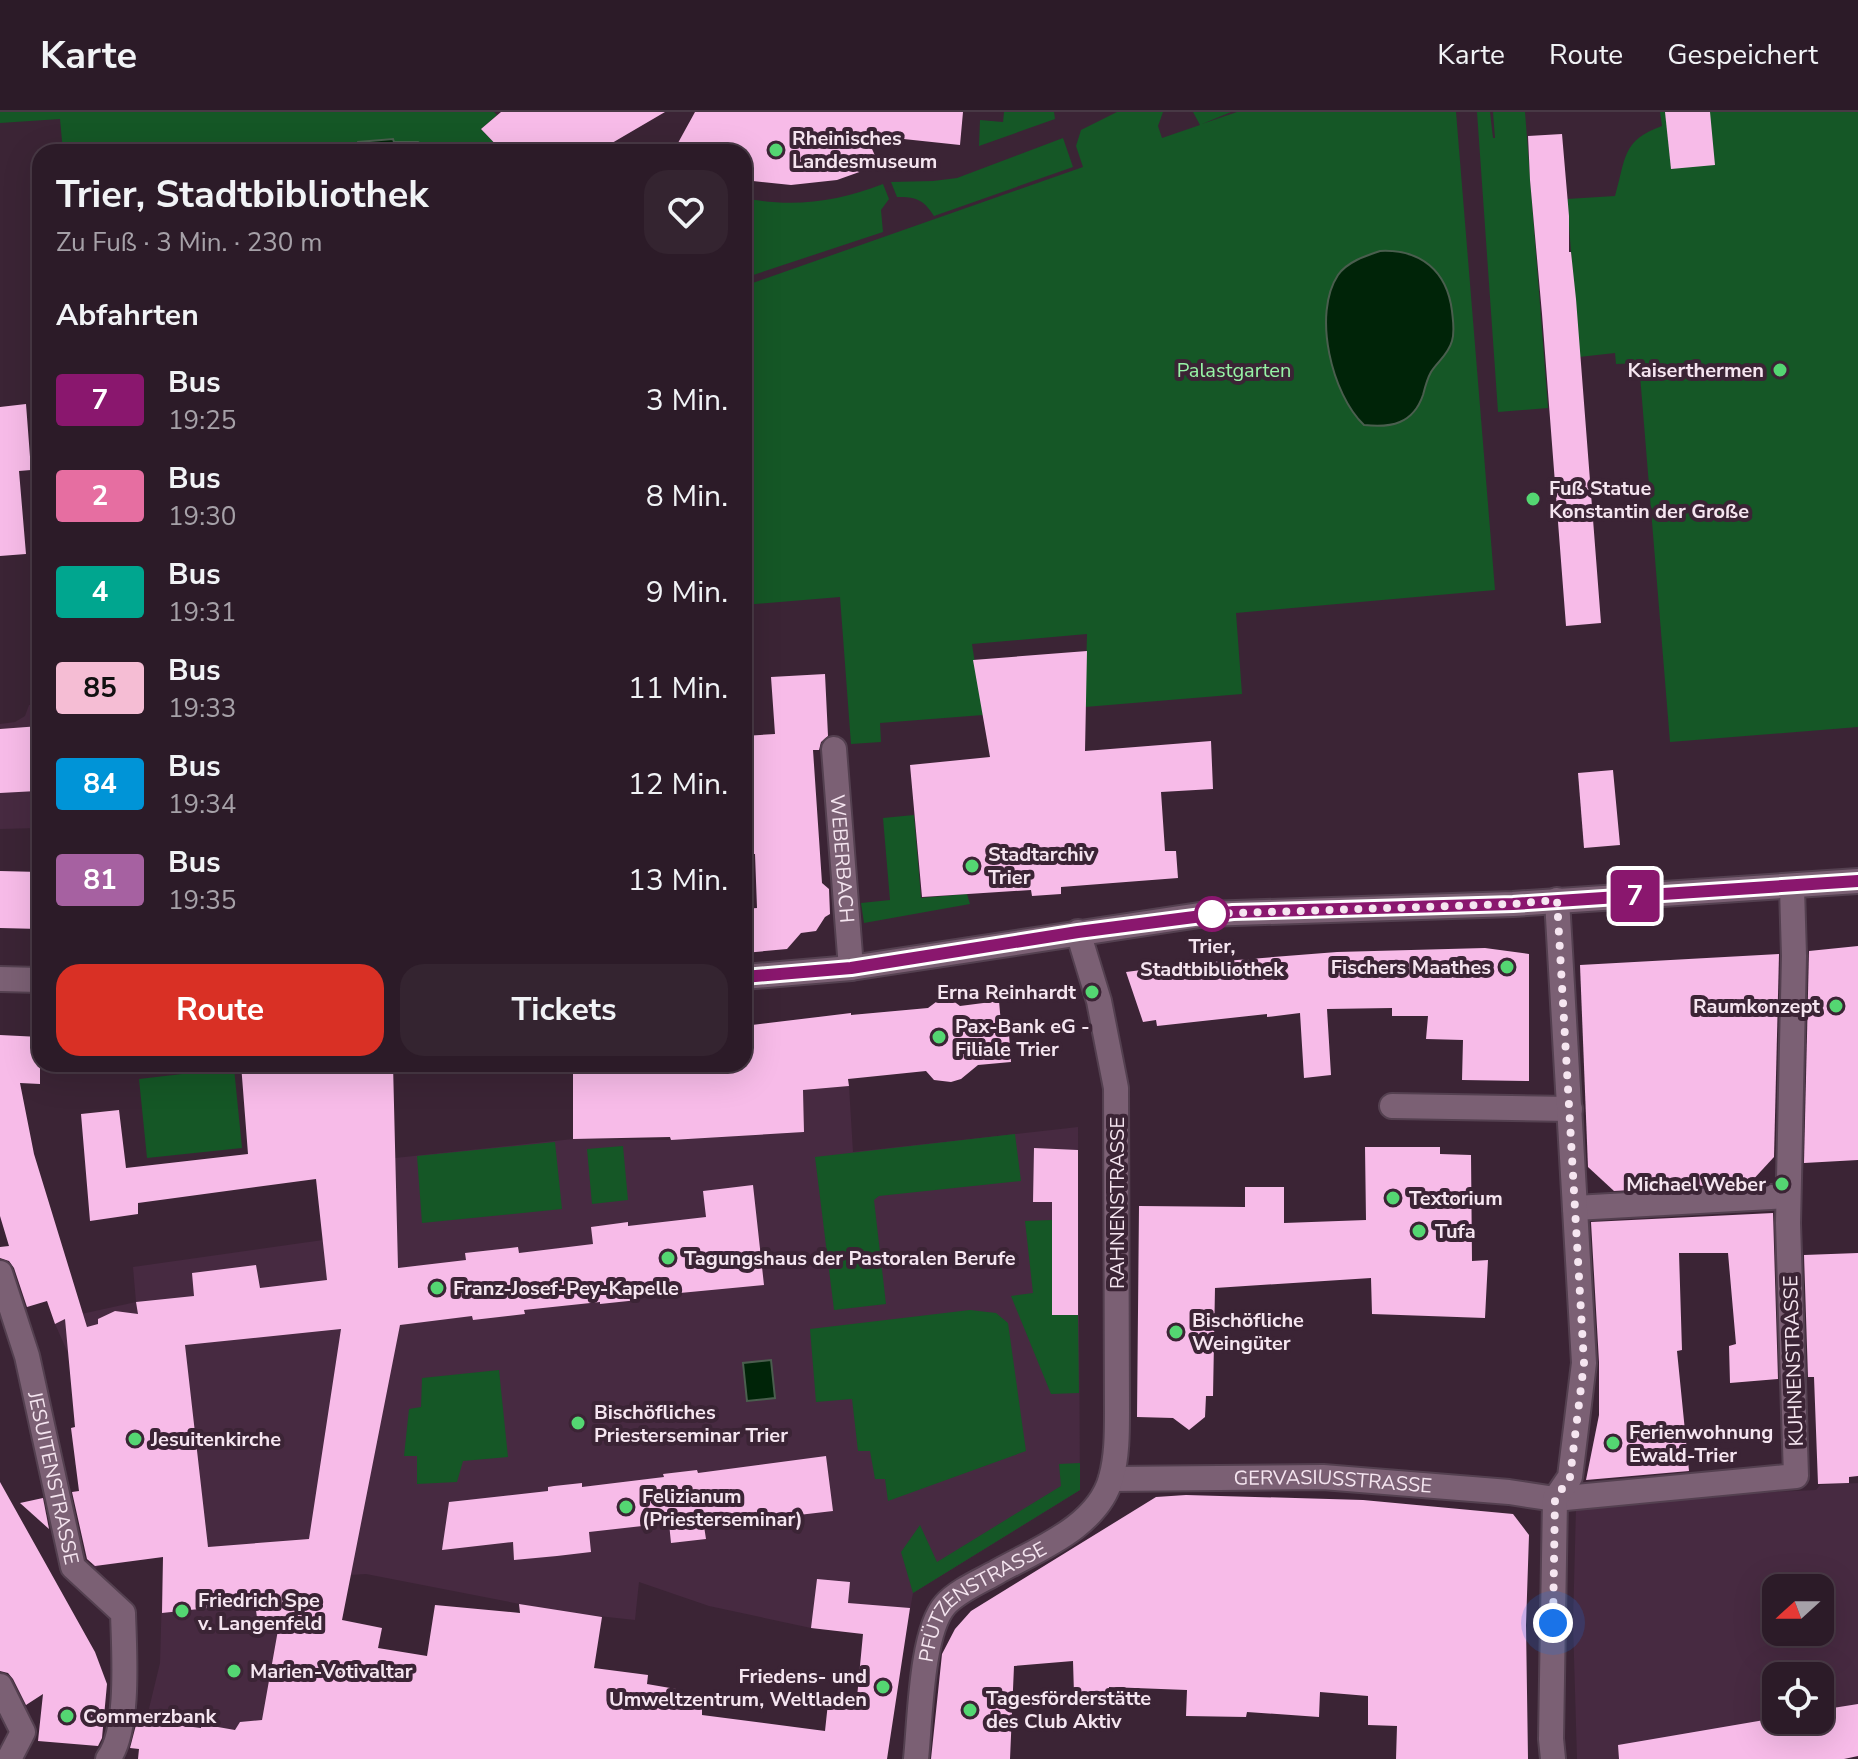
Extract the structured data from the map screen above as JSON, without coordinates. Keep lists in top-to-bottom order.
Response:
{
  "streets": {
    "street": [
      "WEBERBACH",
      "RAHNENSTRASSE",
      "KUHNENSTRASSE",
      "JESUITENSTRASSE",
      "GERVASIUSSTRASSE",
      "PFÜTZENSTRASSE"
    ]
  },
  "crossings": [
    ["RAHNENSTRASSE", "GERVASIUSSTRASSE"],
    ["RAHNENSTRASSE", "PFÜTZENSTRASSE"],
    ["KUHNENSTRASSE", "GERVASIUSSTRASSE"],
    ["GERVASIUSSTRASSE", "PFÜTZENSTRASSE"]
  ],
  "parks": ["Palastgarten"],
  "places": [
    "Rheinisches Landesmuseum",
    "Kaiserthermen",
    "Fuß Statue Konstantin der Große",
    "Stadtarchiv Trier",
    "Trier, Stadtbibliothek",
    "Fischers Maathes",
    "Erna Reinhardt",
    "Raumkonzept",
    "Pax-Bank eG - Filiale Trier",
    "Michael Weber",
    "Textorium",
    "Tufa",
    "Tagungshaus der Pastoralen Berufe",
    "Franz-Josef-Pey-Kapelle",
    "Bischöfliche Weingüter",
    "Bischöfliches Priesterseminar Trier",
    "Jesuitenkirche",
    "Ferienwohnung Ewald-Trier",
    "Felizianum (Priesterseminar)",
    "Friedrich Spe v. Langenfeld",
    "Marien-Votivaltar",
    "Friedens- und Umweltzentrum, Weltladen",
    "Tagesförderstätte des Club Aktiv",
    "Commerzbank"
  ],
  "lines": ["bus line 7"],
  "north": "left",
  "page": {
    "header": "Karte",
    "nav": ["Karte", "Route", "Gespeichert"],
    "on_map": "7",
    "heading": [
      ["Trier, Stadtbibliothek", "Zu Fuß · 3 Min. · 230 m"],
      "Abfahrten"
    ],
    "list": [
      {
        "mark": "7",
        "name": "Bus",
        "note": "19:25",
        "value": "3 Min."
      },
      {
        "mark": "2",
        "name": "Bus",
        "note": "19:30",
        "value": "8 Min."
      },
      {
        "mark": "4",
        "name": "Bus",
        "note": "19:31",
        "value": "9 Min."
      },
      {
        "mark": "85",
        "name": "Bus",
        "note": "19:33",
        "value": "11 Min."
      },
      {
        "mark": "84",
        "name": "Bus",
        "note": "19:34",
        "value": "12 Min."
      },
      {
        "mark": "81",
        "name": "Bus",
        "note": "19:35",
        "value": "13 Min."
      }
    ],
    "buttons": ["Route", "Tickets"]
  }
}
